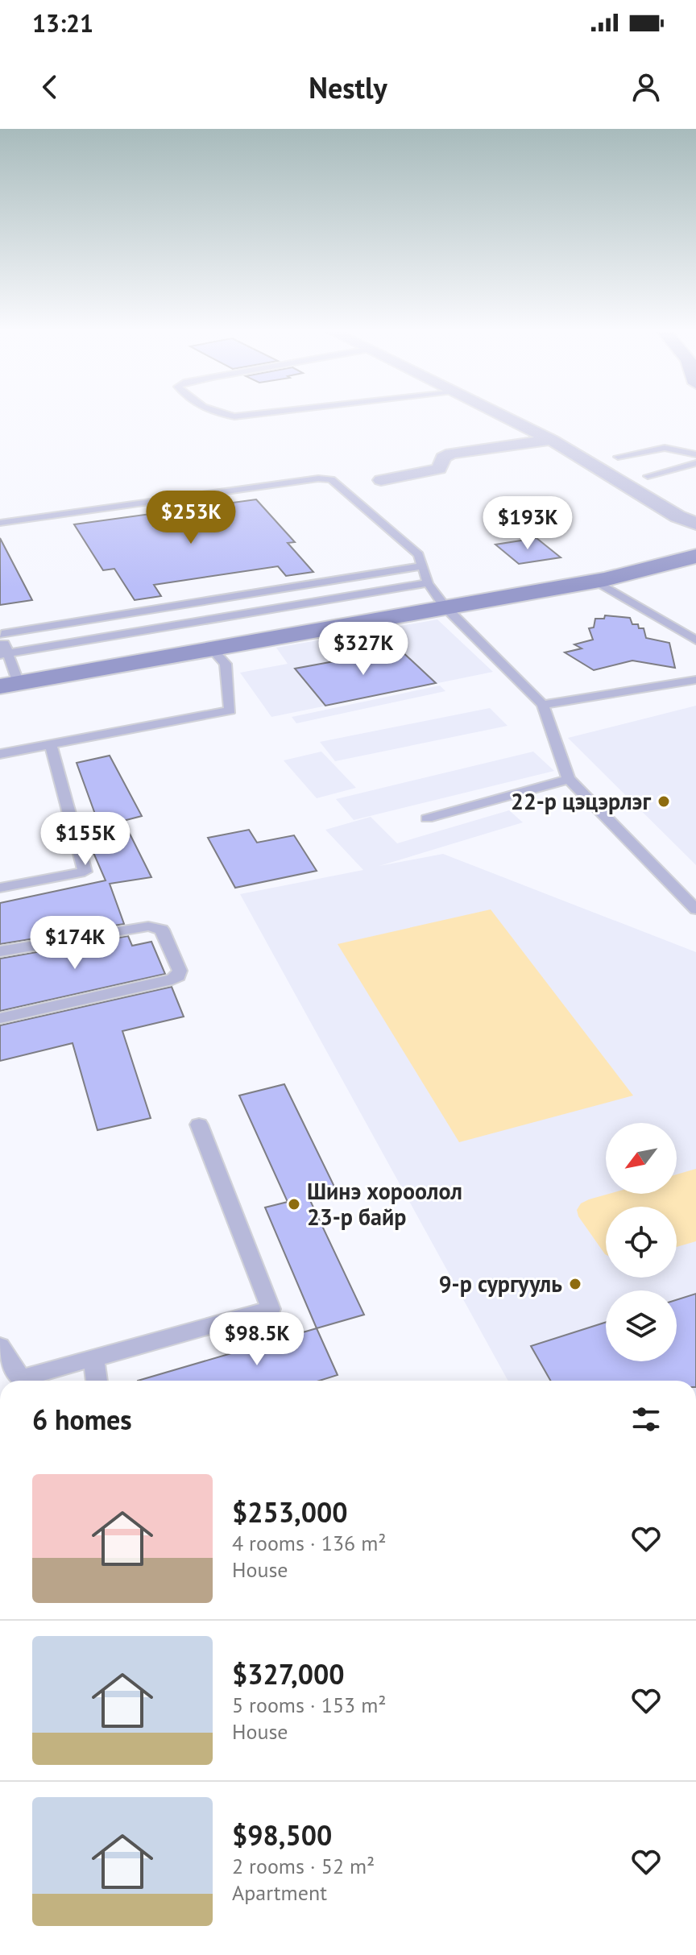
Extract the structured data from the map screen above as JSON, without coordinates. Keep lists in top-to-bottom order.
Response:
{
  "places": ["22-р цэцэрлэг", "Шинэ хороолол 23-р байр", "9-р сургууль"],
  "north": "bottom left",
  "page": {
    "status": "13:21",
    "header": "Nestly",
    "price": [
      "$253K",
      "$193K",
      "$327K",
      "$155K",
      "$174K",
      "$98.5K"
    ],
    "heading": "6 homes",
    "list": [
      {
        "name": "$253,000",
        "note": "4 rooms · 136 m² · House"
      },
      {
        "name": "$327,000",
        "note": "5 rooms · 153 m² · House"
      },
      {
        "name": "$98,500",
        "note": "2 rooms · 52 m² · Apartment"
      }
    ]
  }
}
